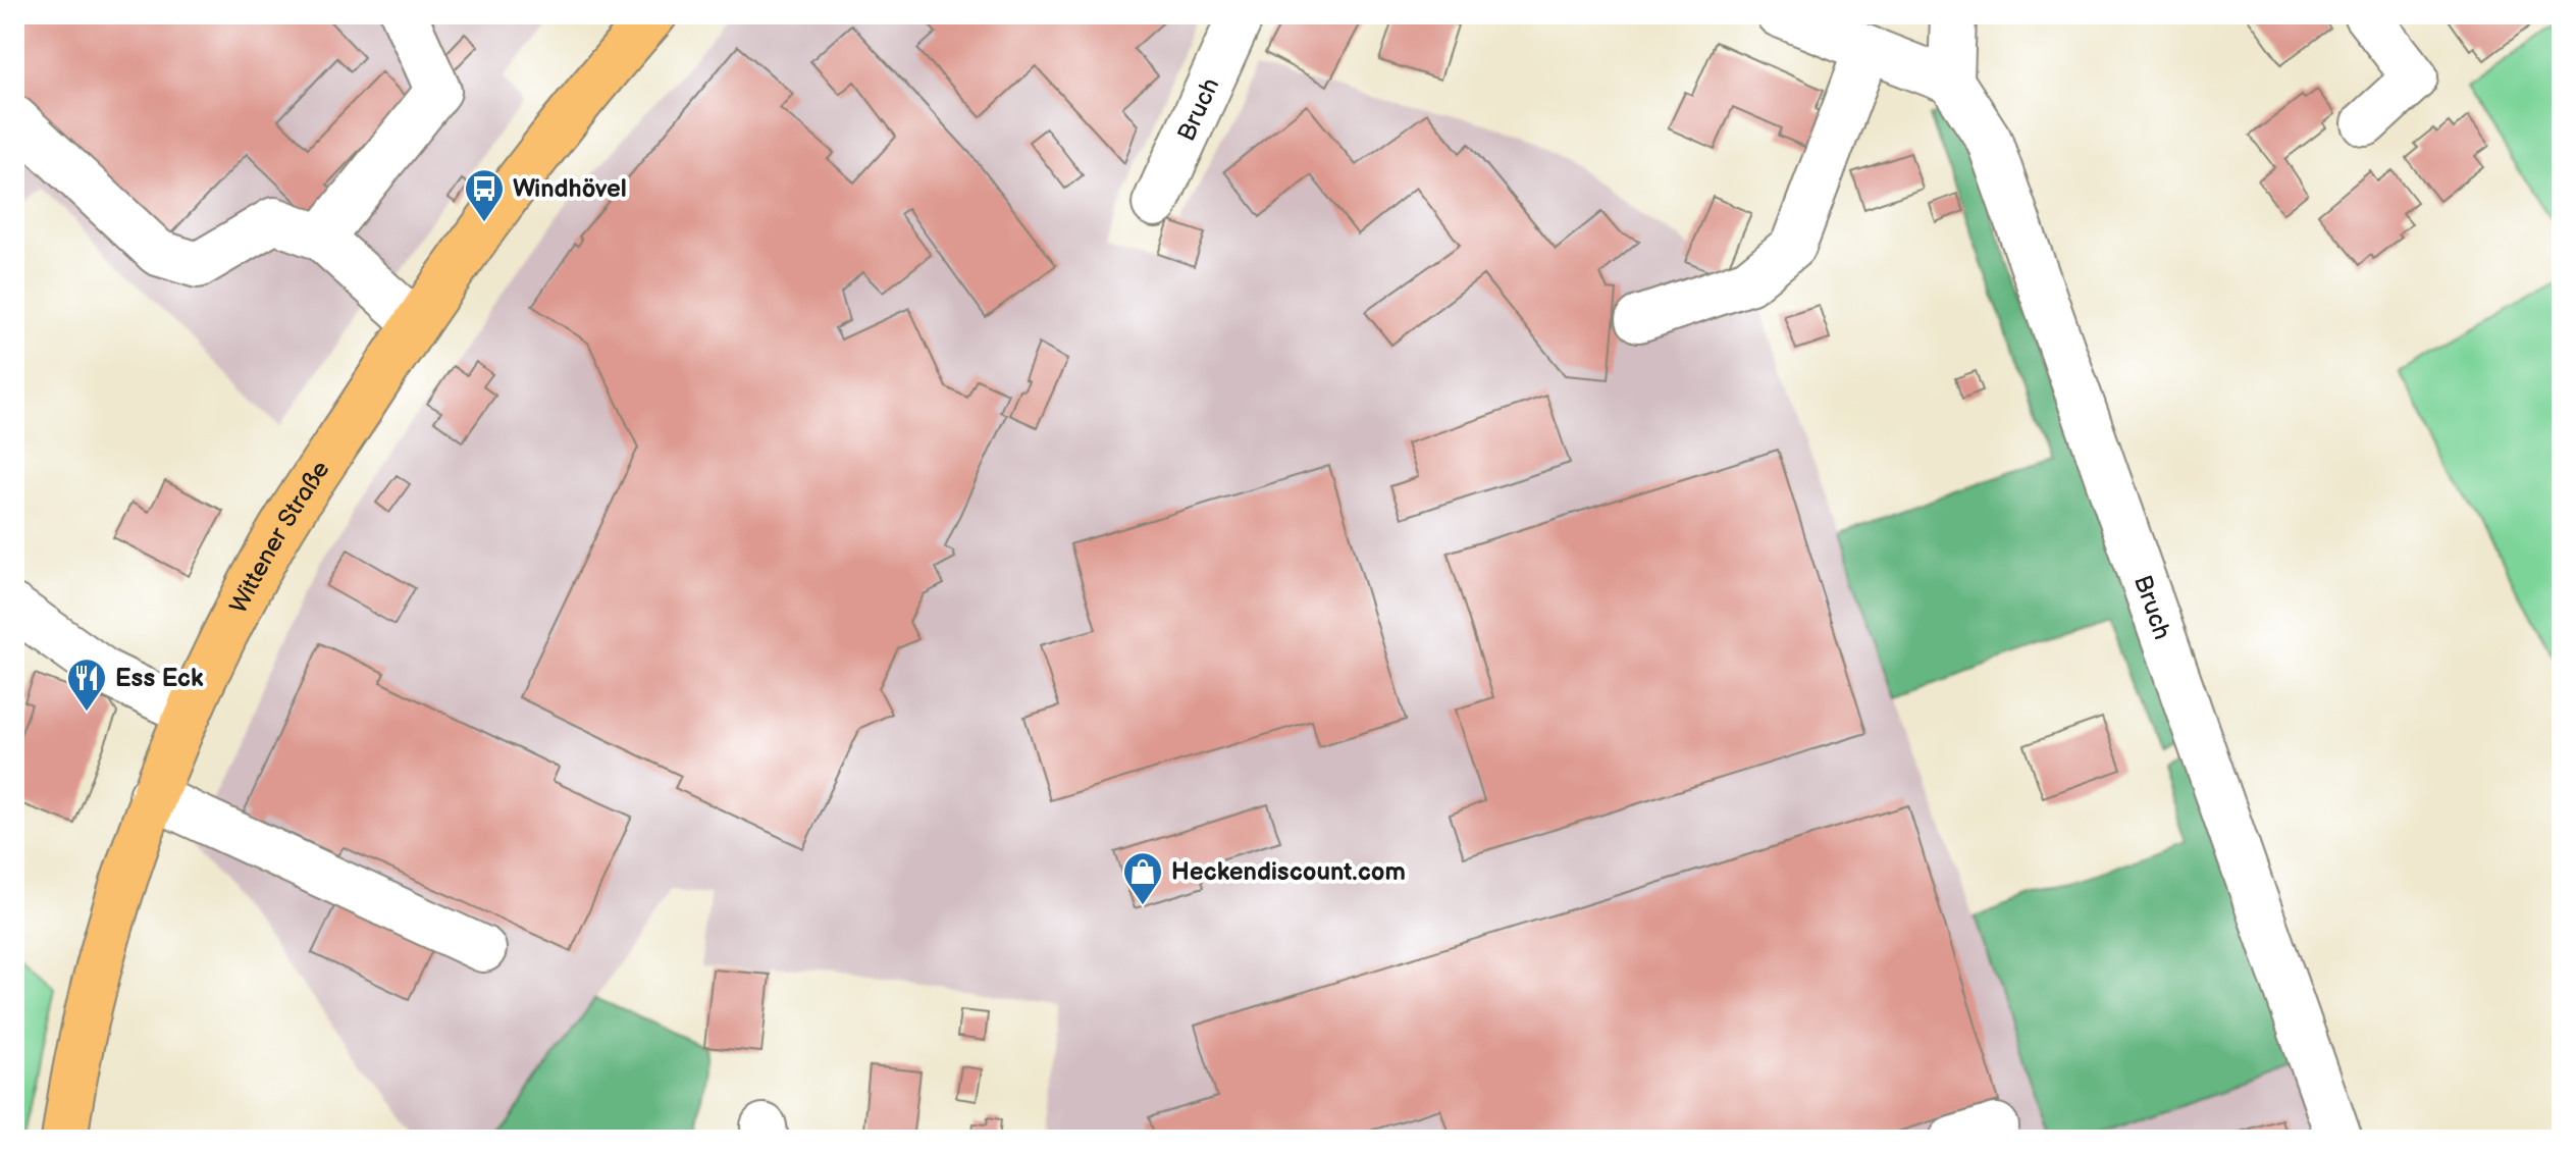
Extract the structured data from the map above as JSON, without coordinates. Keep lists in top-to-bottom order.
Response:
{
  "streets": {
    "main road": ["Wittener Straße"],
    "street": ["Bruch"]
  },
  "places": {
    "bus stop": ["Windhövel"],
    "restaurant": ["Ess Eck"],
    "shop": ["Heckendiscount.com"]
  }
}
